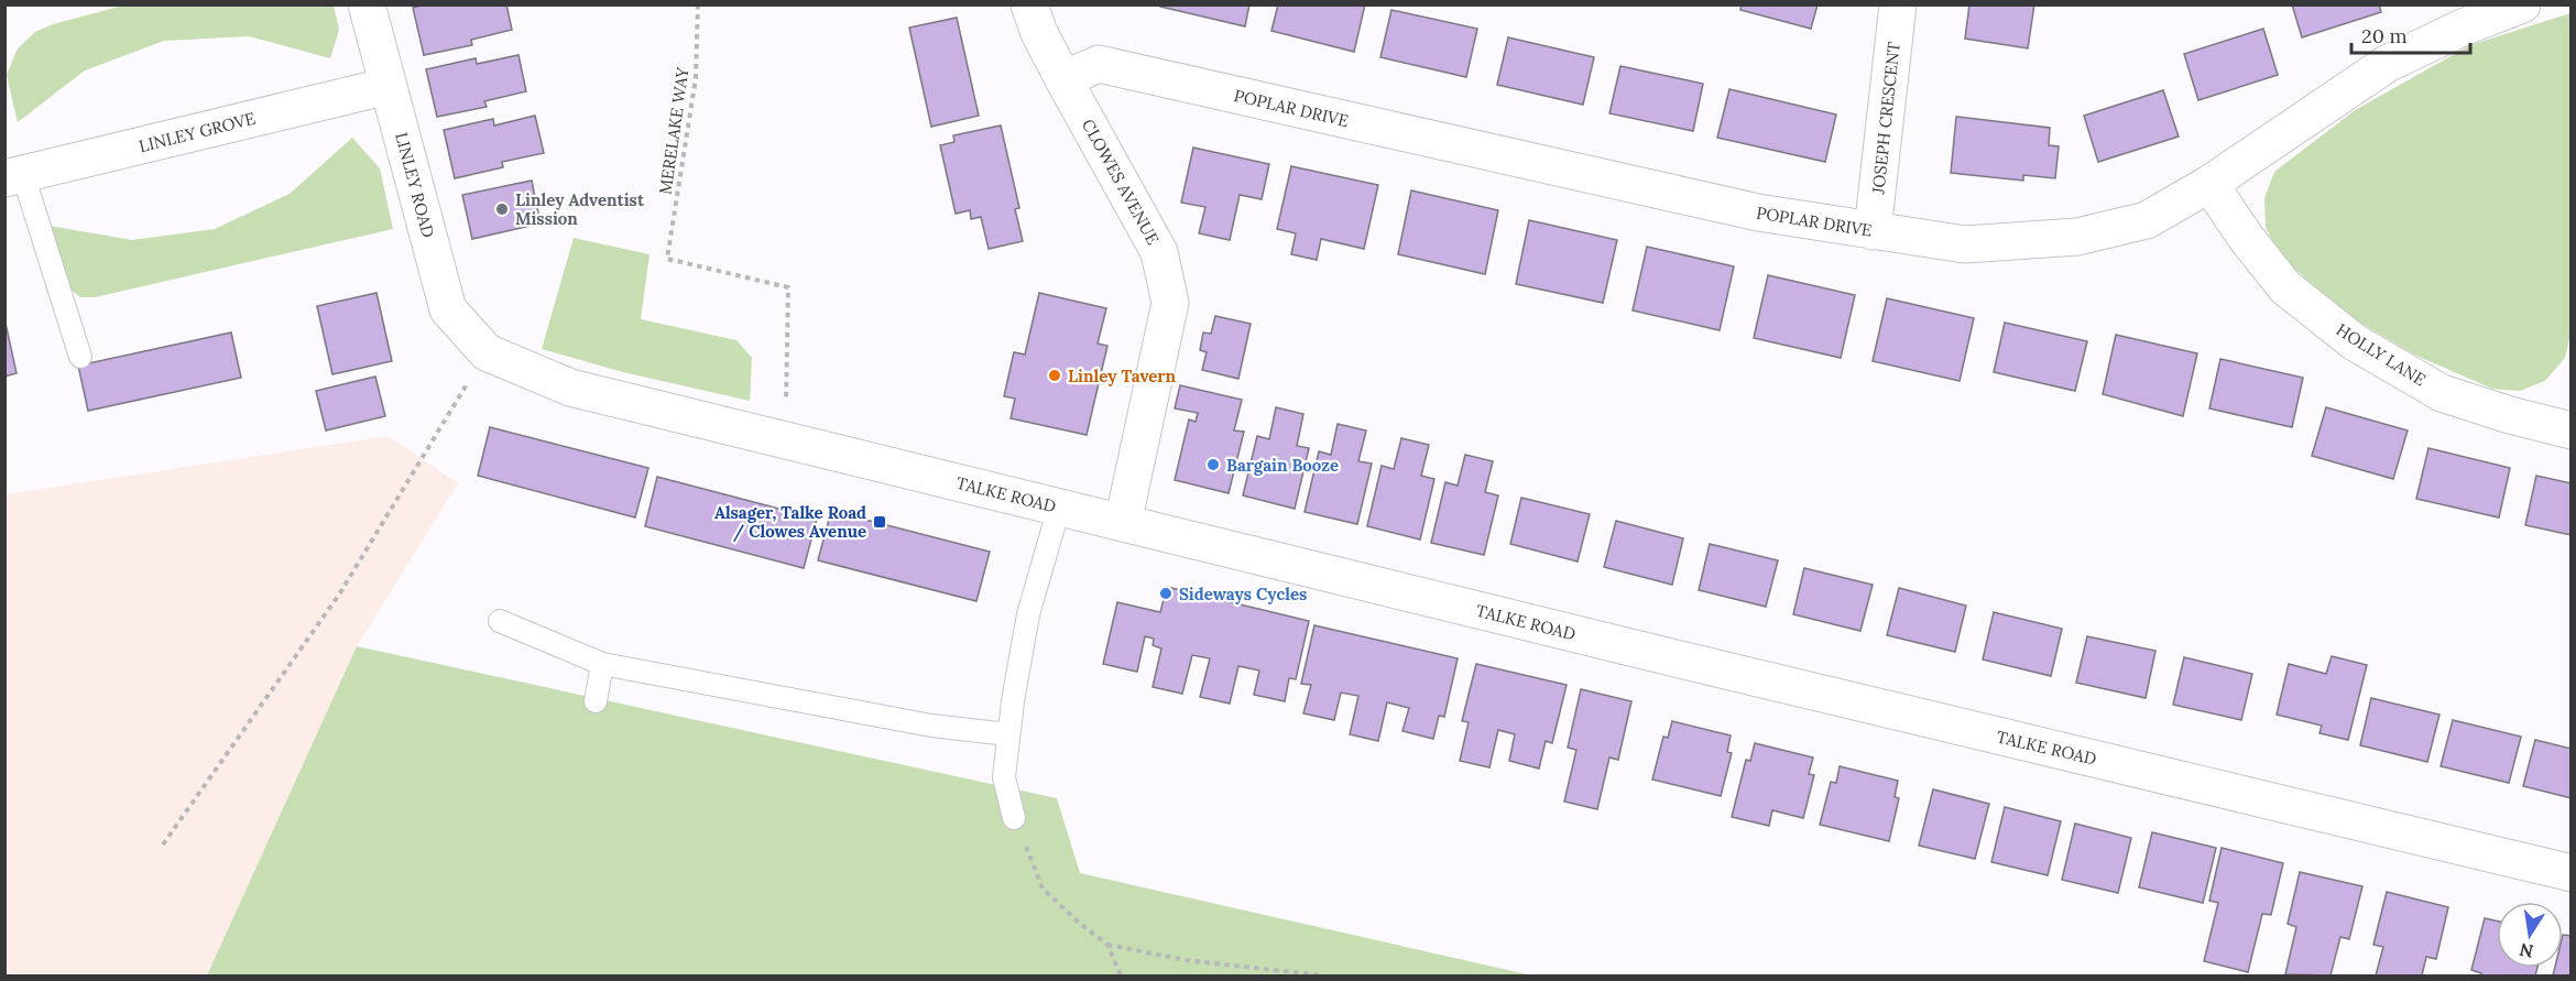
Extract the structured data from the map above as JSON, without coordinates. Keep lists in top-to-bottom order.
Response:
{
  "streets": {
    "street": [
      "POPLAR DRIVE",
      "JOSEPH CRESCENT",
      "LINLEY GROVE",
      "CLOWES AVENUE",
      "LINLEY ROAD",
      "HOLLY LANE",
      "TALKE ROAD"
    ],
    "path": ["MERELAKE WAY"]
  },
  "crossings": [
    ["POPLAR DRIVE", "JOSEPH CRESCENT"],
    ["POPLAR DRIVE", "CLOWES AVENUE"],
    ["POPLAR DRIVE", "HOLLY LANE"],
    ["MERELAKE WAY", "TALKE ROAD"],
    ["LINLEY GROVE", "LINLEY ROAD"],
    ["CLOWES AVENUE", "TALKE ROAD"],
    ["LINLEY ROAD", "TALKE ROAD"]
  ],
  "places": {
    "other": [
      "Linley Adventist Mission",
      "Linley Tavern",
      "Bargain Booze",
      "Sideways Cycles"
    ],
    "transit": ["Alsager, Talke Road / Clowes Avenue"]
  },
  "scale_bar": "20 m",
  "north": "bottom"
}
